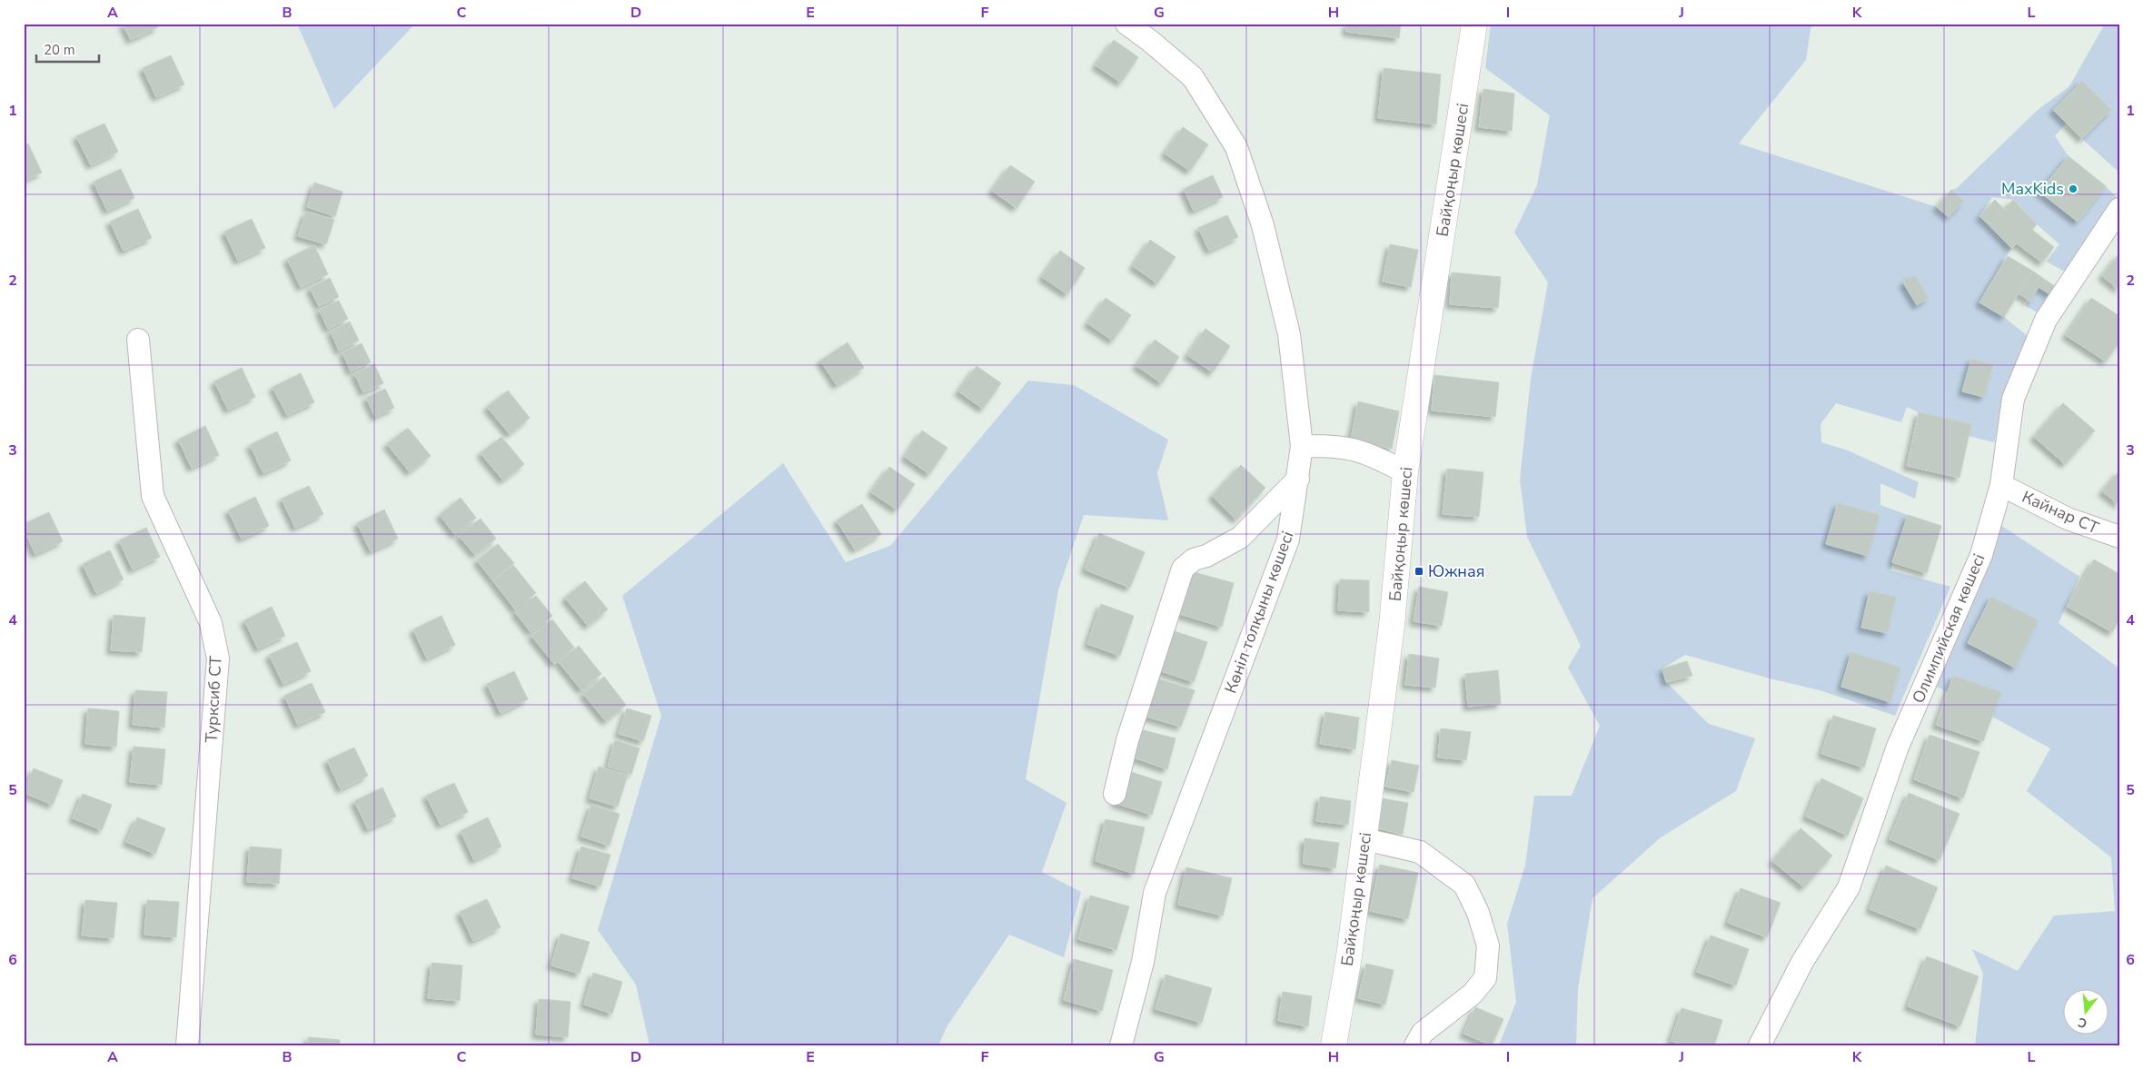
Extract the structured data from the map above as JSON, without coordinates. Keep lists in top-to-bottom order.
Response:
{
  "streets": {
    "street": [
      "Байқоңыр көшесі",
      "Кайнар СТ",
      "Көніл толқыны көшесі",
      "Олимпийская көшесі",
      "Турксиб СТ"
    ]
  },
  "crossings": [
    ["Кайнар СТ", "Олимпийская көшесі"]
  ],
  "places": {
    "other": ["MaxKids"],
    "transit": ["Южная"]
  },
  "scale_bar": "20 m",
  "north": "bottom",
  "grid": {
    "columns": [
      "A",
      "B",
      "C",
      "D",
      "E",
      "F",
      "G",
      "H",
      "I",
      "J",
      "K",
      "L"
    ],
    "rows": [
      "1",
      "2",
      "3",
      "4",
      "5",
      "6"
    ]
  }
}
